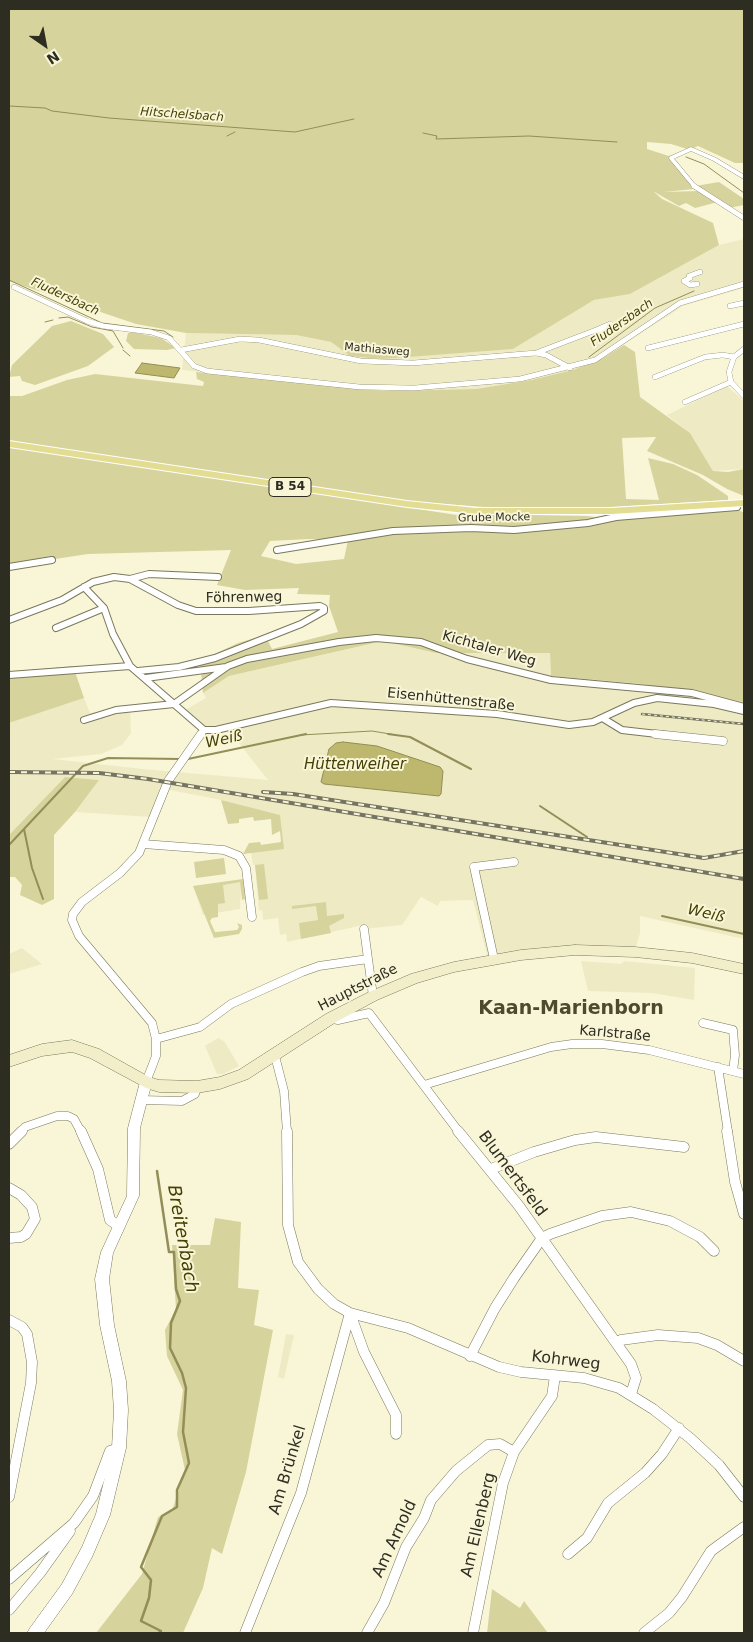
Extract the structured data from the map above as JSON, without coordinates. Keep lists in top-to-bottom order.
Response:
{
  "streets": {
    "main road": ["B 54", "Hauptstraße"],
    "street": [
      "Mathiasweg",
      "Grube Mocke",
      "Föhrenweg",
      "Kichtaler Weg",
      "Eisenhüttenstraße",
      "Karlstraße",
      "Blumertsfeld",
      "Kohrweg",
      "Am Brünkel",
      "Am Ellenberg",
      "Am Arnold"
    ]
  },
  "crossings": [
    ["B 54", "Grube Mocke"],
    ["Hauptstraße", "Blumertsfeld"],
    ["Hauptstraße", "Kohrweg"],
    ["Karlstraße", "Blumertsfeld"],
    ["Blumertsfeld", "Kohrweg"],
    ["Kohrweg", "Am Brünkel"],
    ["Kohrweg", "Am Ellenberg"],
    ["Am Ellenberg", "Am Arnold"]
  ],
  "districts": ["Kaan-Marienborn"],
  "water": [
    "Hitschelsbach",
    "Fludersbach",
    "Weiß",
    "Hüttenweiher",
    "Breitenbach"
  ],
  "north": "bottom right"
}
